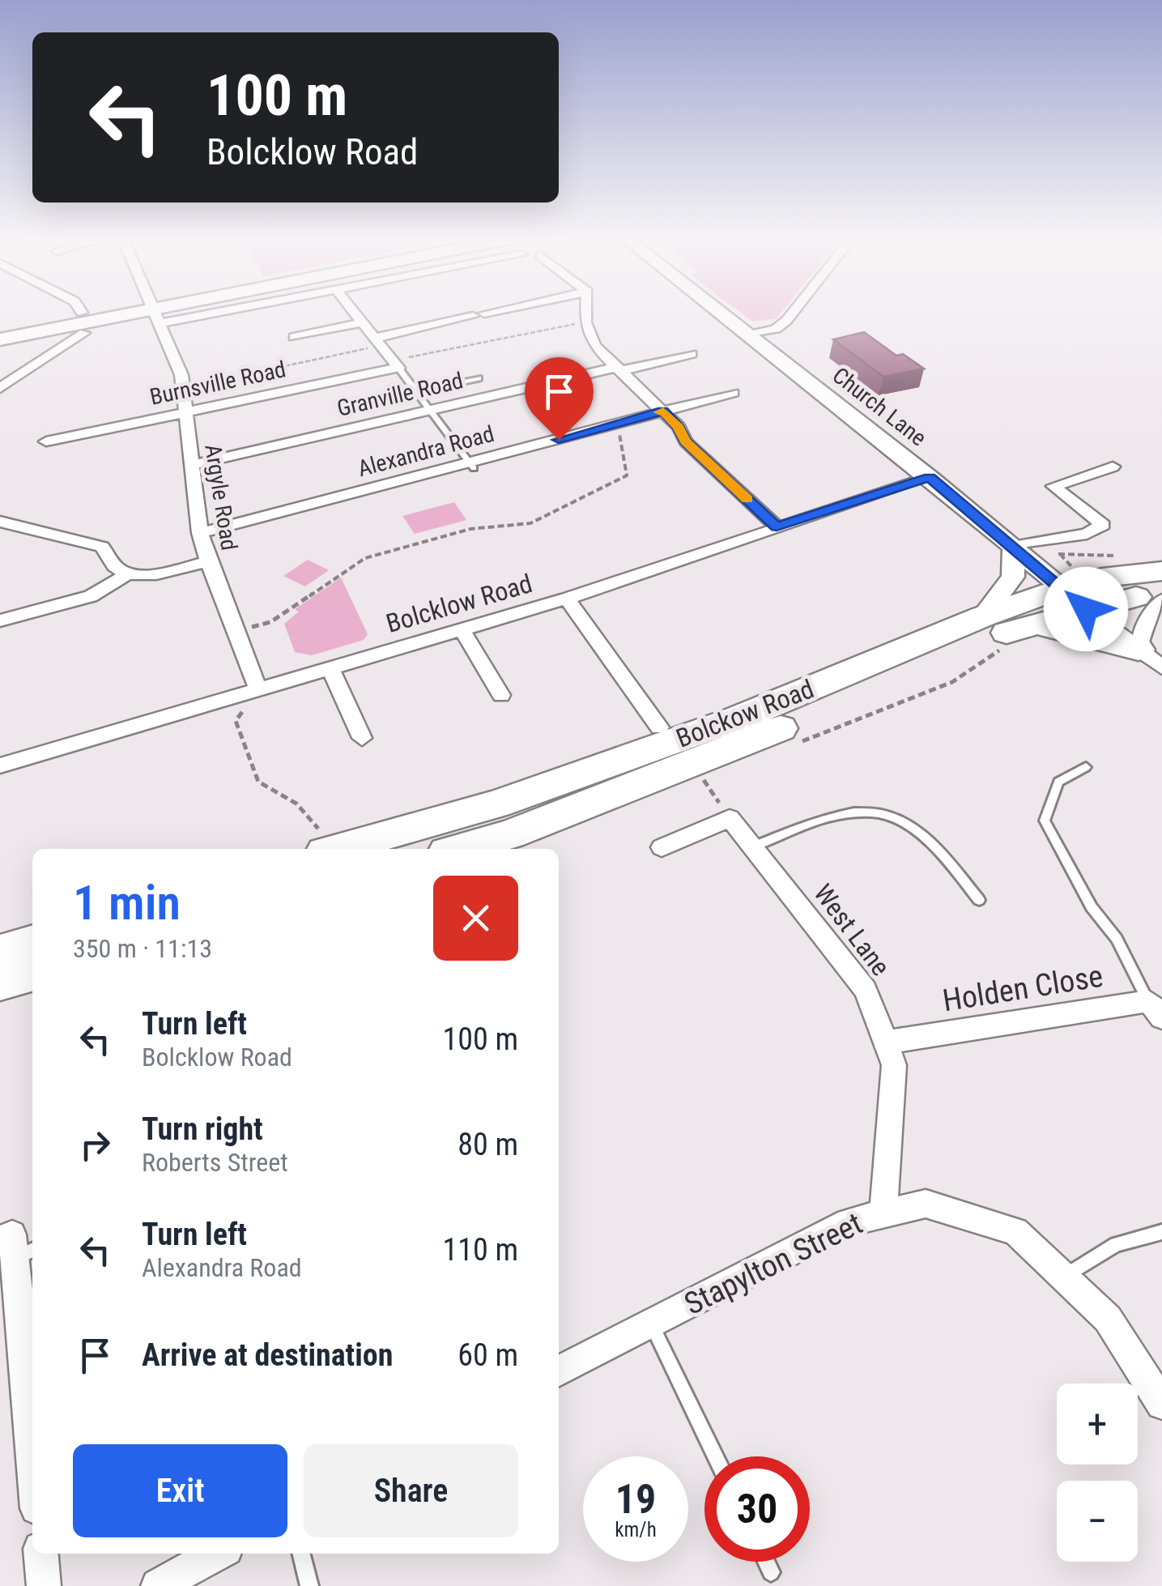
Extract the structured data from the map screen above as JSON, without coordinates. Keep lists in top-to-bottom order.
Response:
{
  "streets": {
    "highway": ["Bolckow Road"],
    "street": [
      "Burnsville Road",
      "Granville Road",
      "Church Lane",
      "Alexandra Road",
      "Argyle Road",
      "Bolcklow Road",
      "West Lane",
      "Holden Close",
      "Stapylton Street"
    ]
  },
  "crossings": [
    ["Burnsville Road", "Argyle Road"],
    ["Granville Road", "Argyle Road"],
    ["Church Lane", "Bolcklow Road"],
    ["Church Lane", "Bolckow Road"],
    ["Alexandra Road", "Argyle Road"],
    ["Argyle Road", "Bolcklow Road"],
    ["West Lane", "Holden Close"],
    ["West Lane", "Stapylton Street"]
  ],
  "page": {
    "turn": ["100 m", "Bolcklow Road"],
    "heading": ["1 min", "350 m · 11:13"],
    "list": [
      {
        "name": "Turn left",
        "note": "Bolcklow Road",
        "value": "100 m"
      },
      {
        "name": "Turn right",
        "note": "Roberts Street",
        "value": "80 m"
      },
      {
        "name": "Turn left",
        "note": "Alexandra Road",
        "value": "110 m"
      },
      {
        "name": "Arrive at destination",
        "value": "60 m"
      }
    ],
    "map_buttons": ["+", "−"],
    "buttons": ["Exit", "Share"],
    "speed": "19 km/h",
    "limit": "30"
  }
}
